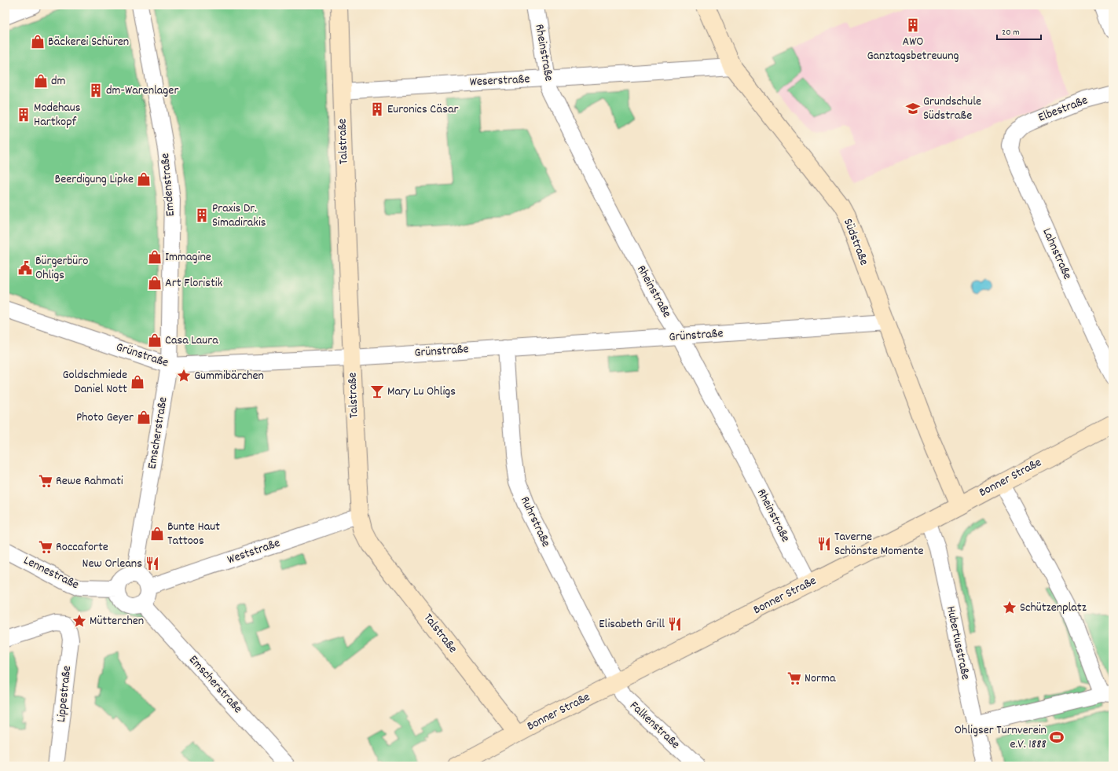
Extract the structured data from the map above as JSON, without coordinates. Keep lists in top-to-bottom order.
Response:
{
  "streets": {
    "main road": ["Talstraße", "Südstraße", "Bonner Straße"],
    "street": [
      "Rheinstraße",
      "Weserstraße",
      "Elbestraße",
      "Emdenstraße",
      "Lahnstraße",
      "Grünstraße",
      "Emscherstraße",
      "Ruhrstraße",
      "Weststraße",
      "Lennestraße",
      "Hubertusstraße",
      "Lippestraße",
      "Falkenstraße"
    ]
  },
  "crossings": [
    ["Rheinstraße", "Weserstraße"],
    ["Rheinstraße", "Grünstraße"],
    ["Rheinstraße", "Bonner Straße"],
    ["Weserstraße", "Talstraße"],
    ["Weserstraße", "Südstraße"],
    ["Elbestraße", "Lahnstraße"],
    ["Talstraße", "Grünstraße"],
    ["Talstraße", "Bonner Straße"],
    ["Talstraße", "Weststraße"],
    ["Emdenstraße", "Grünstraße"],
    ["Emdenstraße", "Emscherstraße"],
    ["Südstraße", "Grünstraße"],
    ["Südstraße", "Bonner Straße"],
    ["Grünstraße", "Emscherstraße"],
    ["Grünstraße", "Ruhrstraße"],
    ["Emscherstraße", "Weststraße"],
    ["Emscherstraße", "Lennestraße"],
    ["Bonner Straße", "Ruhrstraße"],
    ["Bonner Straße", "Hubertusstraße"],
    ["Bonner Straße", "Falkenstraße"],
    ["Ruhrstraße", "Falkenstraße"],
    ["Weststraße", "Lennestraße"]
  ],
  "places": {
    "building": [
      "AWO Ganztagsbetreuung",
      "dm-Warenlager",
      "Euronics Cäsar",
      "Modehaus Hartkopf",
      "Praxis Dr. Simadirakis"
    ],
    "shop": [
      "Bäckerei Schüren",
      "dm",
      "Beerdigung Lipke",
      "Immagine",
      "Art Floristik",
      "Casa Laura",
      "Goldschmiede Daniel Nott",
      "Photo Geyer",
      "Bunte Haut Tattoos"
    ],
    "school or university": ["Grundschule Südstraße"],
    "public building": ["Bürgerbüro Ohligs"],
    "place": ["Gummibärchen", "Schützenplatz", "Mütterchen"],
    "bar": ["Mary Lu Ohligs"],
    "supermarket": ["Rewe Rahmati", "Roccaforte", "Norma"],
    "restaurant": ["Taverne Schönste Momente", "New Orleans", "Elisabeth Grill"],
    "sports": ["Ohligser Turnverein e.V. 1888"]
  },
  "scale_bar": "20 m"
}
